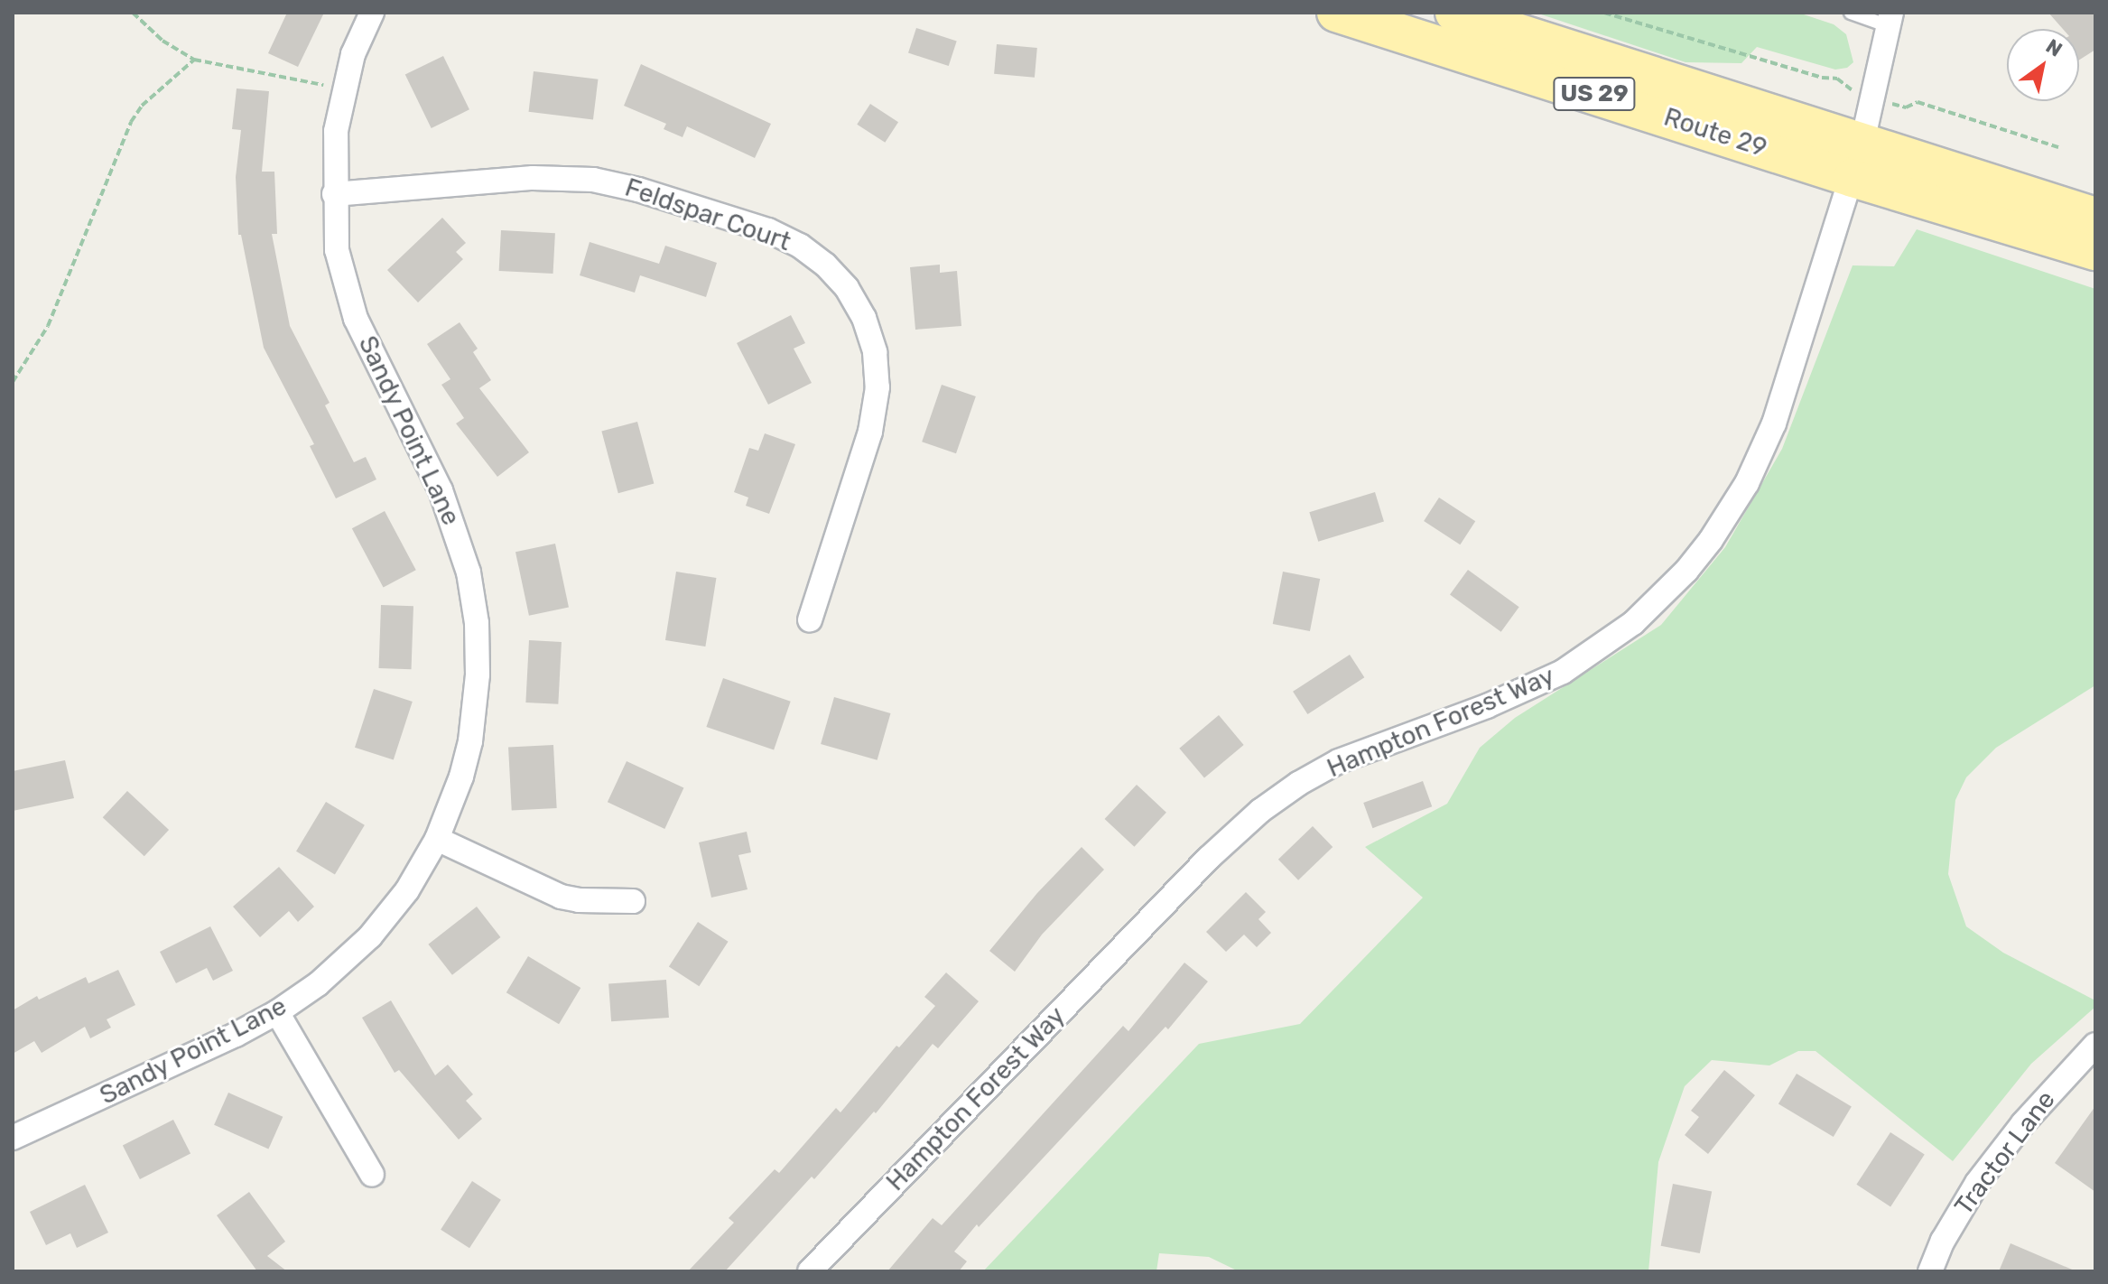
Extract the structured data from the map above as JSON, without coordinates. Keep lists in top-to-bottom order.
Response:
{
  "streets": {
    "main road": ["US 29", "Route 29"],
    "street": [
      "Feldspar Court",
      "Sandy Point Lane",
      "Hampton Forest Way",
      "Tractor Lane"
    ]
  },
  "crossings": [
    ["Route 29", "Hampton Forest Way"],
    ["Feldspar Court", "Sandy Point Lane"]
  ],
  "north": "top right"
}
